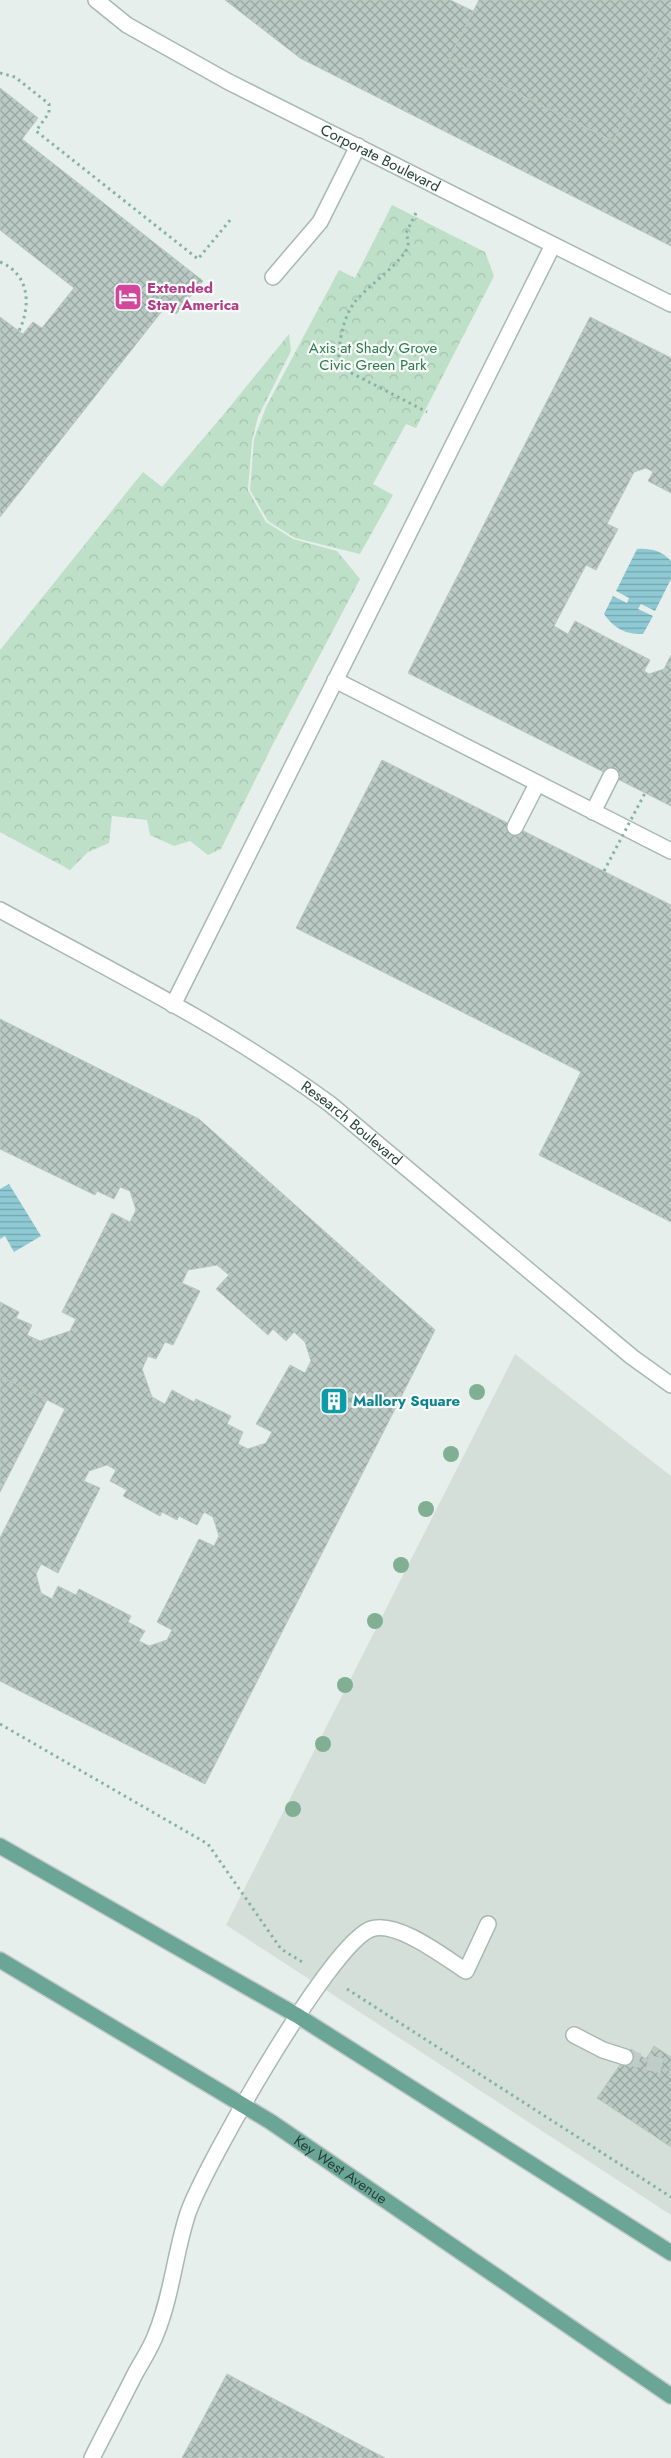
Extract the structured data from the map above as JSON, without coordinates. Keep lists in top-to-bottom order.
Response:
{
  "streets": {
    "main road": ["Key West Avenue"],
    "street": ["Corporate Boulevard", "Research Boulevard"]
  },
  "parks": ["Axis at Shady Grove Civic Green Park"],
  "places": {
    "hotel": ["Extended Stay America"],
    "building": ["Mallory Square"]
  }
}
